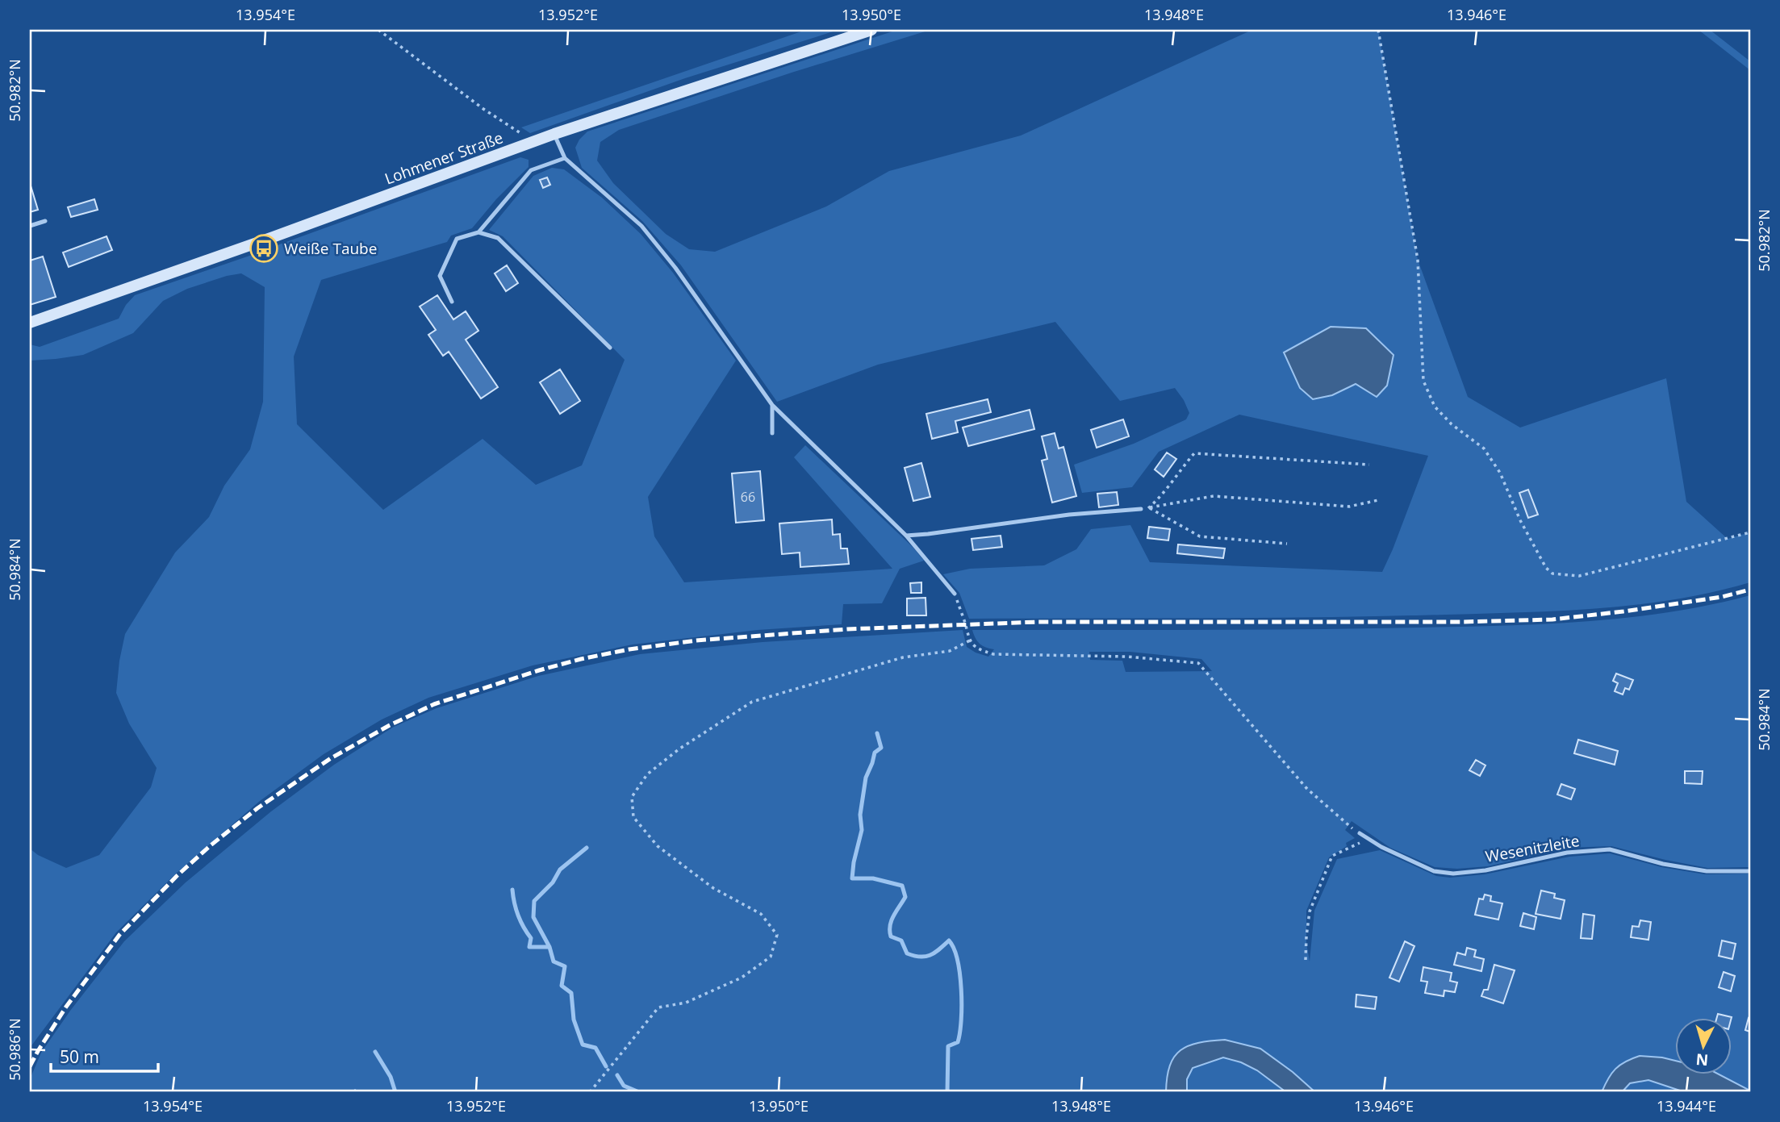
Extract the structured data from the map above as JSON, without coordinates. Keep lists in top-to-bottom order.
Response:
{
  "streets": {
    "main road": ["Lohmener Straße"],
    "lane": ["Wesenitzleite"]
  },
  "places": {
    "bus stop": ["Weiße Taube"]
  },
  "house_numbers": ["66"],
  "scale_bar": "50 m",
  "north": "bottom",
  "coordinates": [
    "13.954°E",
    "13.952°E",
    "13.950°E",
    "13.948°E",
    "13.946°E",
    "50.982°N",
    "50.984°N",
    "50.986°N",
    "13.944°E"
  ]
}
